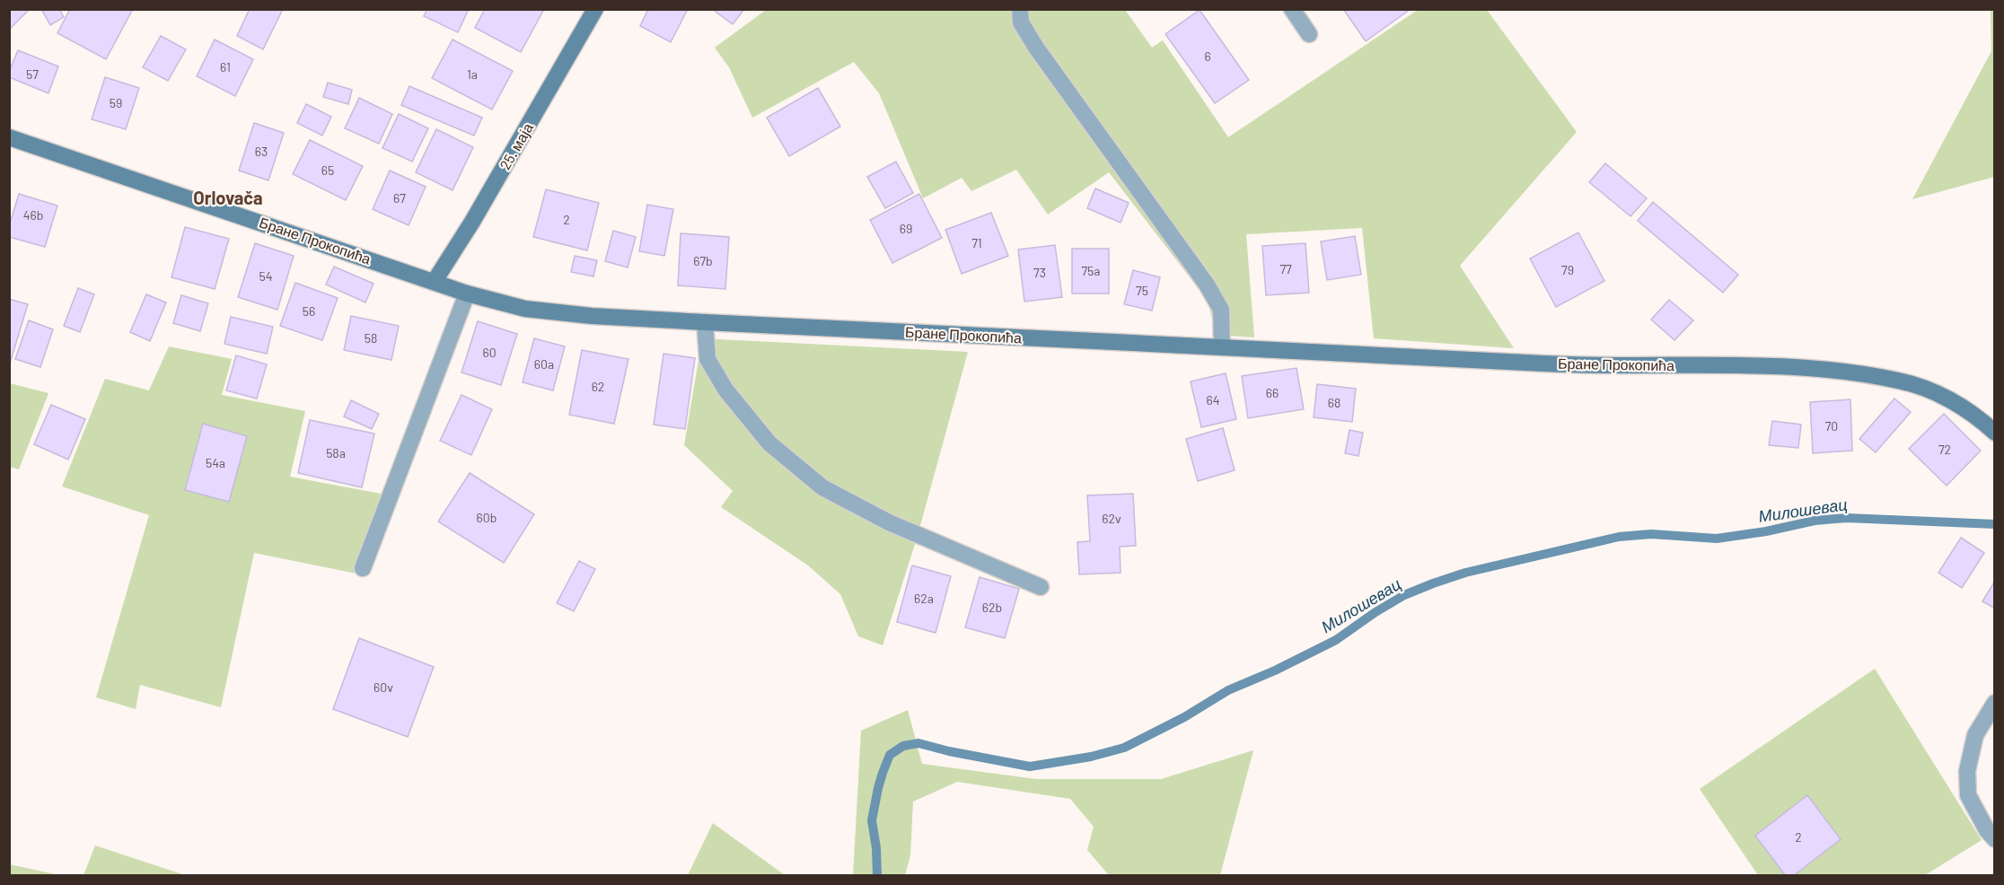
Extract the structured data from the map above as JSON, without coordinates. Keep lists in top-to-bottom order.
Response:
{
  "streets": {
    "street": ["25. маја", "Бране Прокопића"]
  },
  "crossings": [
    ["25. маја", "Бране Прокопића"]
  ],
  "districts": ["Orlovača"],
  "water": ["Милошевац"],
  "house_numbers": [
    "6",
    "61",
    "57",
    "1a",
    "59",
    "63",
    "65",
    "67",
    "46b",
    "2",
    "69",
    "71",
    "67b",
    "77",
    "79",
    "75a",
    "73",
    "54",
    "75",
    "56",
    "58",
    "60",
    "60a",
    "62",
    "66",
    "64",
    "68",
    "70",
    "72",
    "58a",
    "54a",
    "60b",
    "62v",
    "62a",
    "62b",
    "60v",
    "2"
  ]
}
